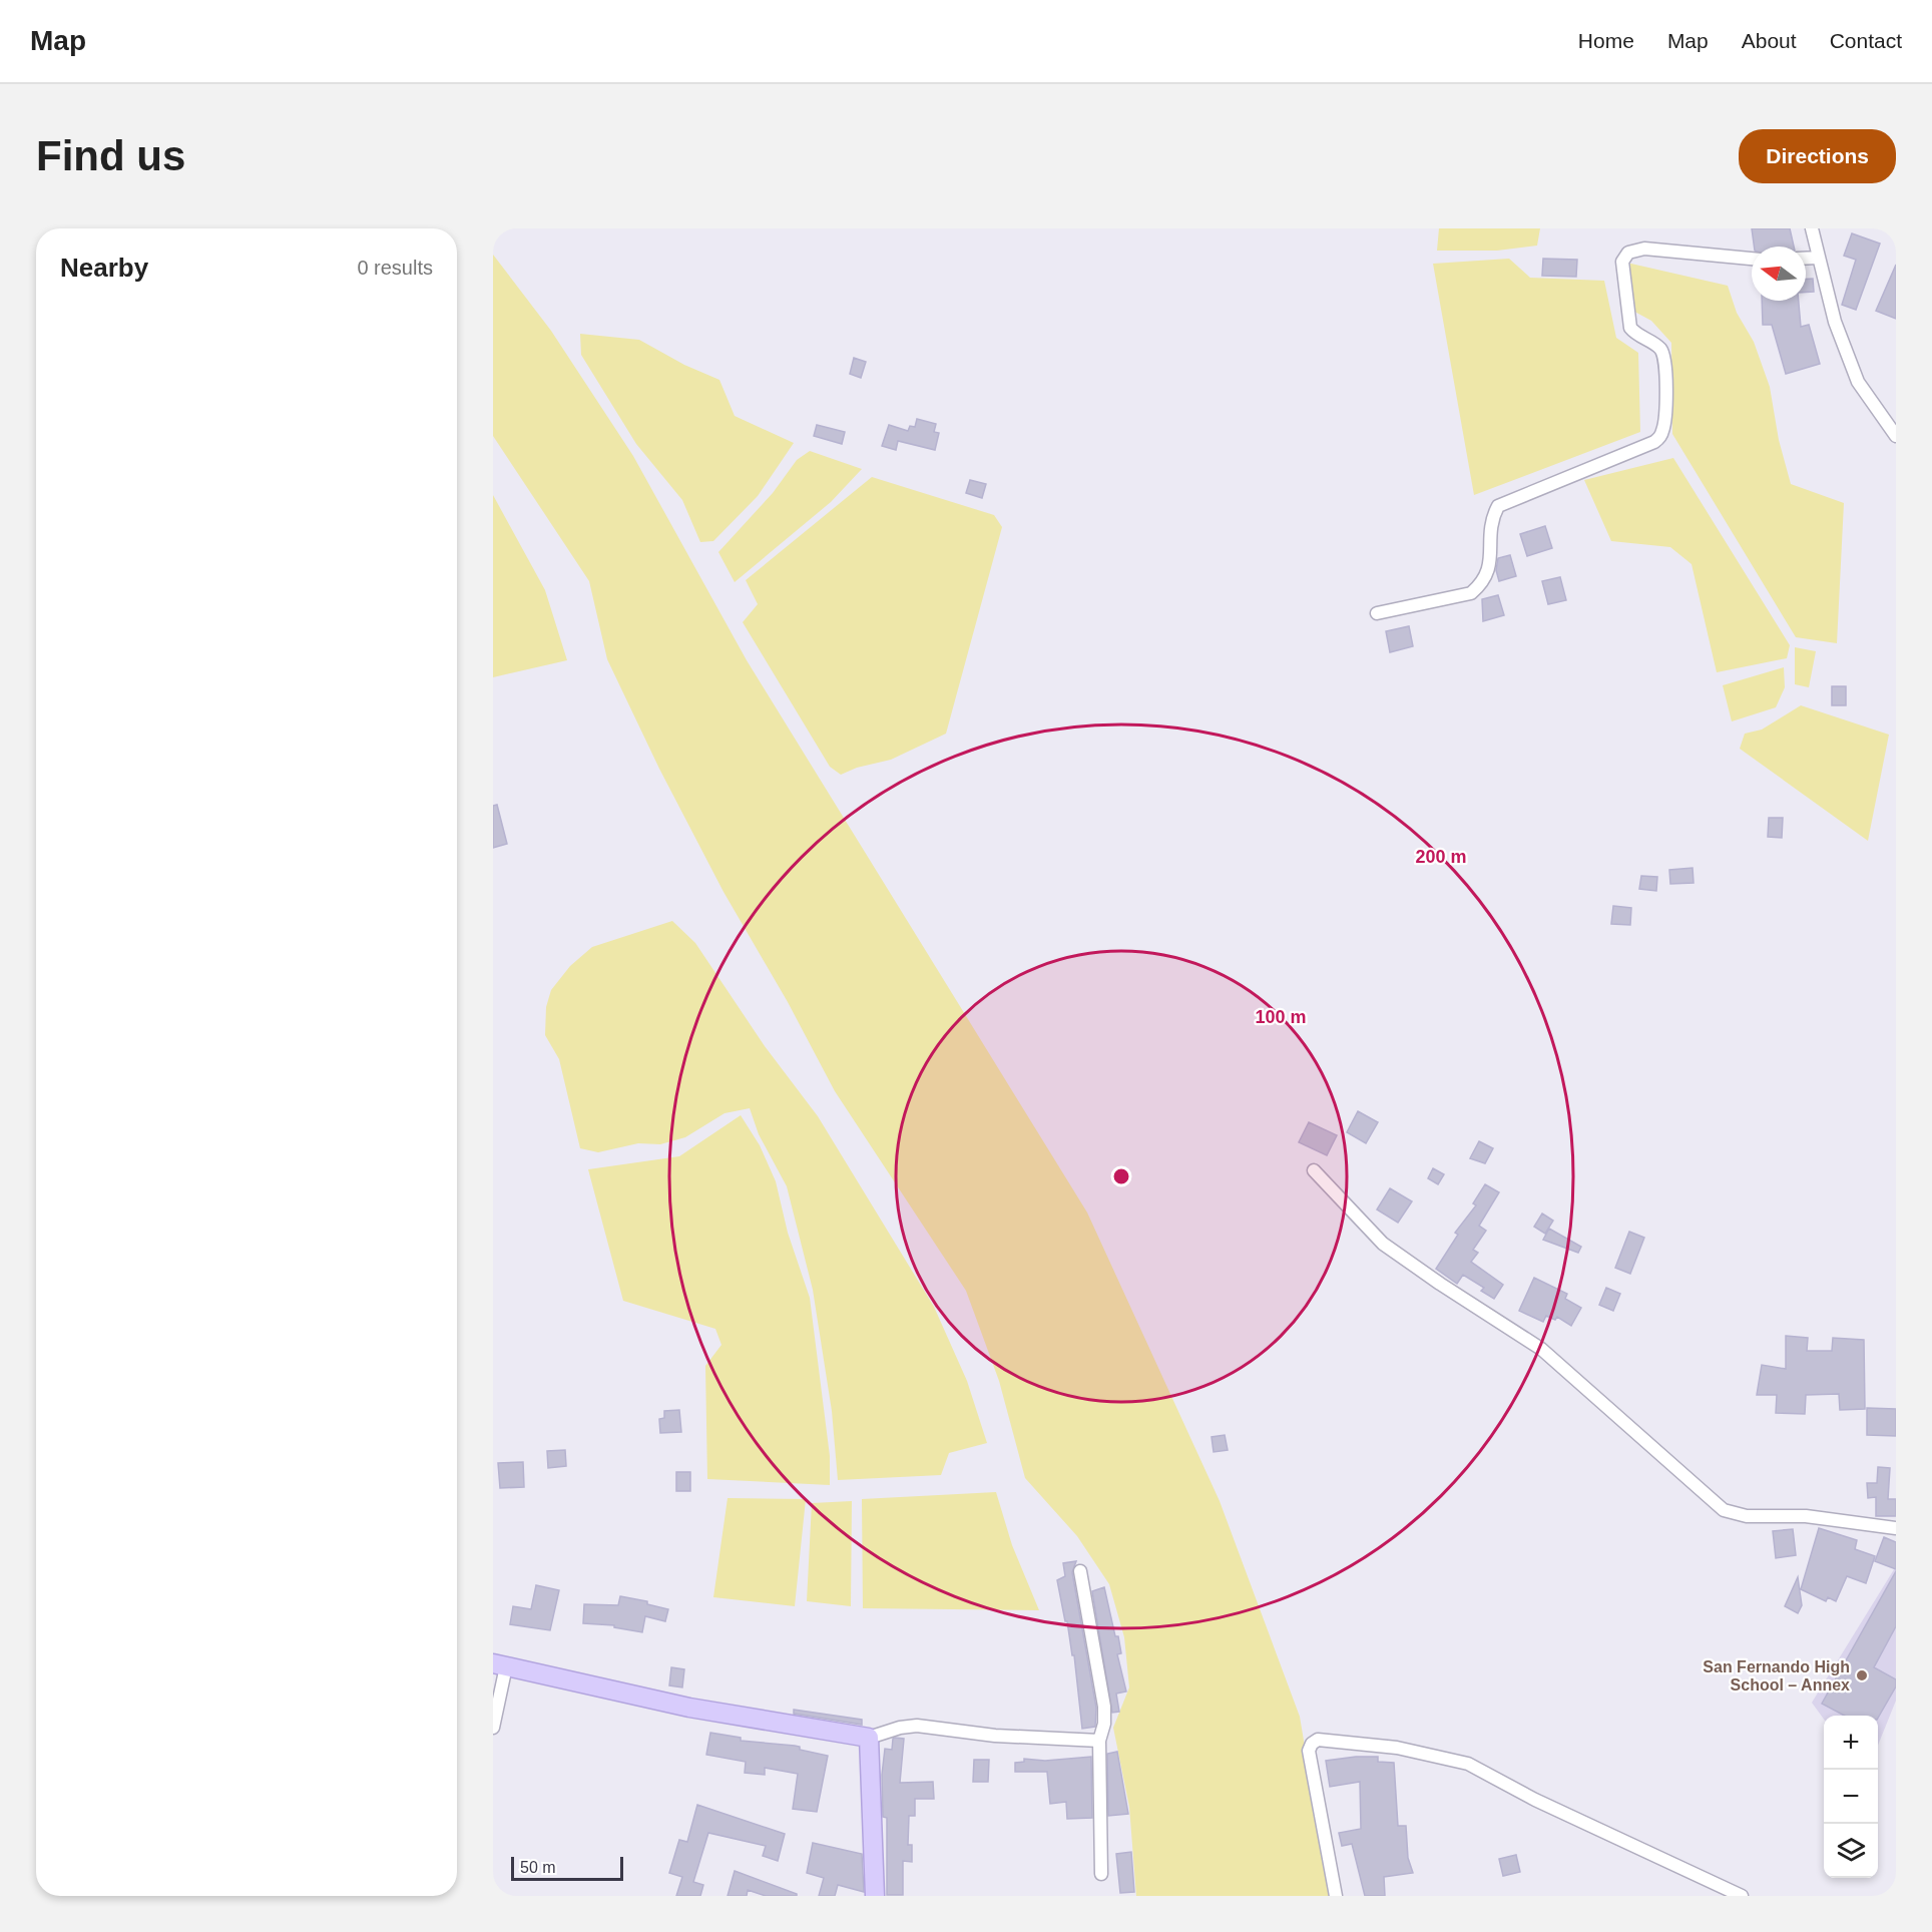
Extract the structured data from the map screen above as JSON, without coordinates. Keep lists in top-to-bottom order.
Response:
{
  "places": ["San Fernando High School – Annex"],
  "scale_bar": "50 m",
  "north": "left",
  "page": {
    "header": "Map",
    "nav": [
      "Home",
      "Map",
      "About",
      "Contact"
    ],
    "buttons": "Directions",
    "title": "Find us",
    "heading": ["Nearby", "0 results"],
    "map_buttons": ["+", "−"],
    "scale": "50 m"
  },
  "rings": ["200 m", "100 m"]
}
